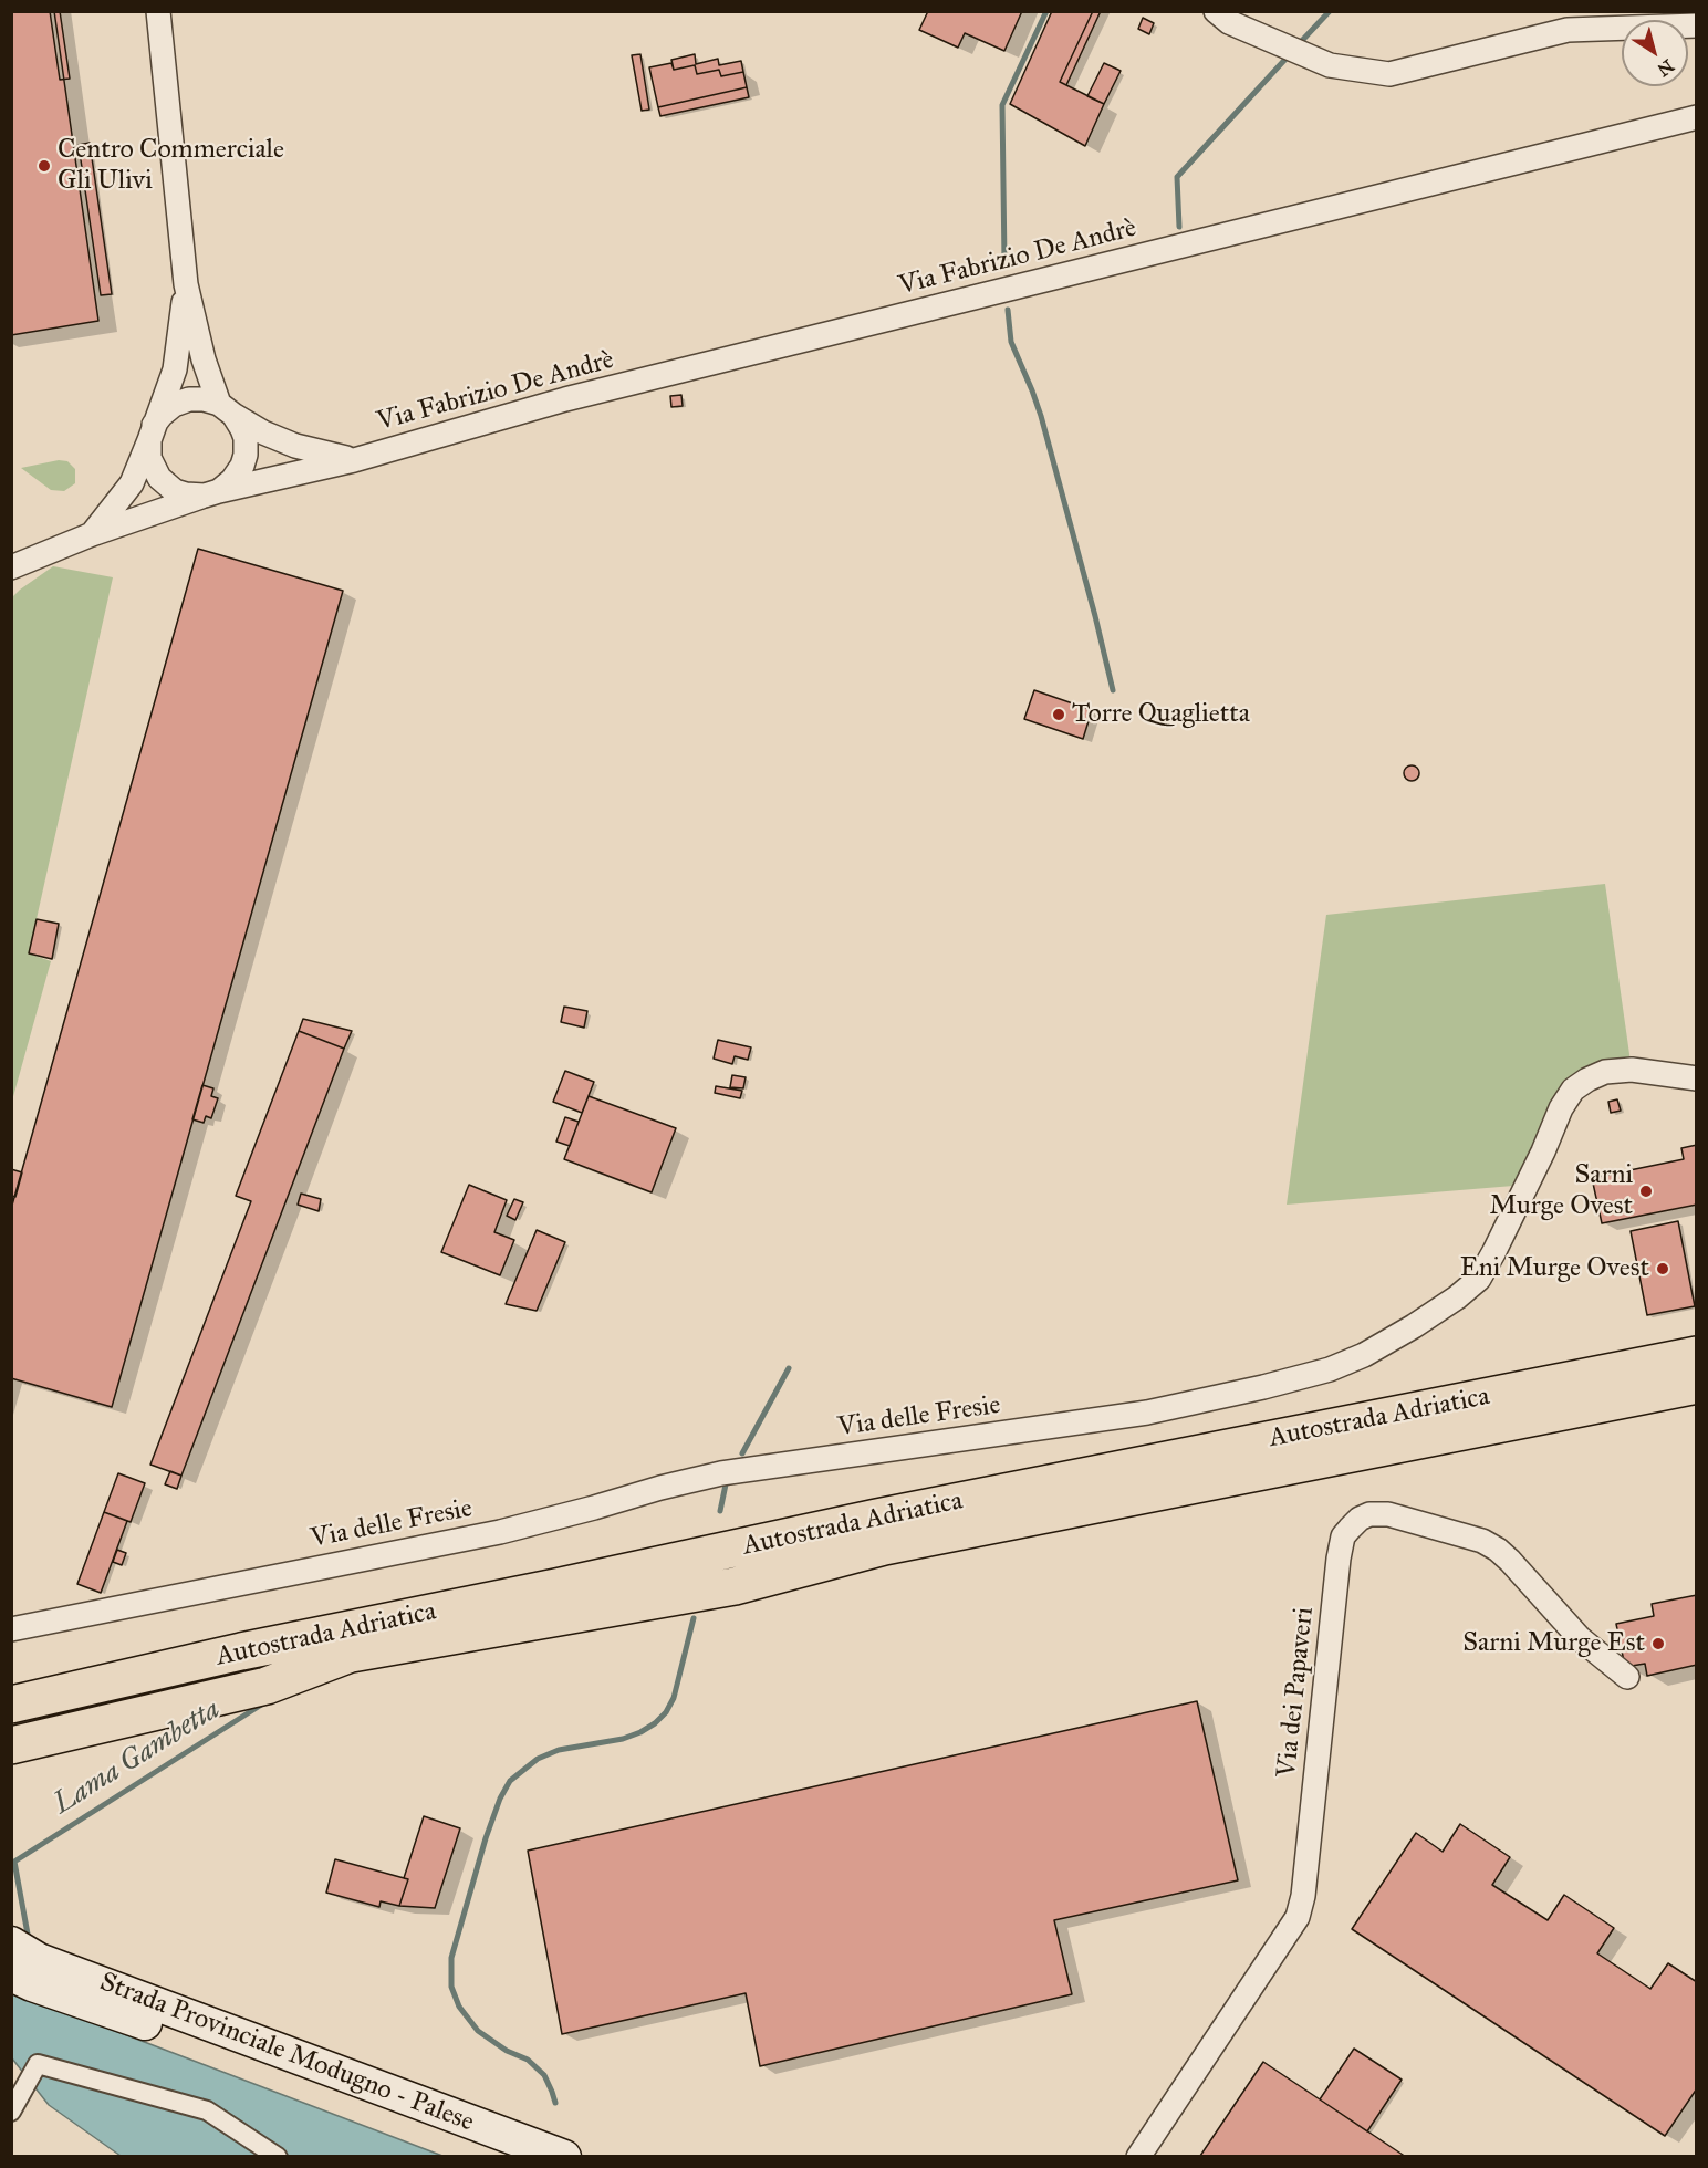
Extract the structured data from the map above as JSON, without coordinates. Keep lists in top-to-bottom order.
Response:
{
  "streets": {
    "highway": ["Autostrada Adriatica"],
    "main road": ["Strada Provinciale Modugno - Palese"],
    "street": ["Via Fabrizio De Andrè", "Via delle Fresie", "Via dei Papaveri"]
  },
  "water": ["Lama Gambetta"],
  "places": [
    "Centro Commerciale Gli Ulivi",
    "Torre Quaglietta",
    "Sarni Murge Ovest",
    "Eni Murge Ovest",
    "Sarni Murge Est"
  ],
  "north": "bottom right"
}
